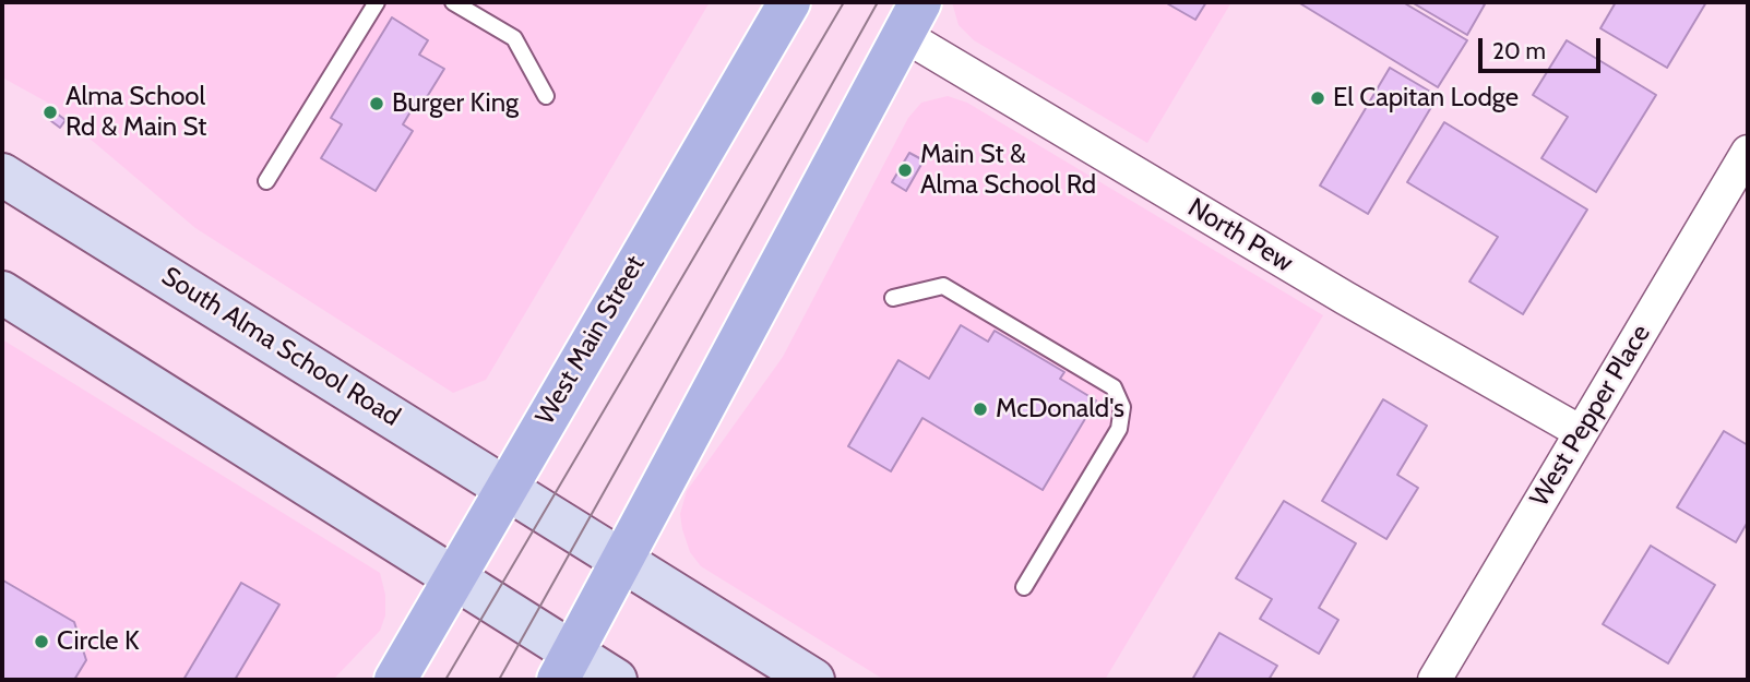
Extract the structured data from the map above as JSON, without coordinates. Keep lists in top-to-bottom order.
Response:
{
  "streets": {
    "main road": ["West Main Street", "South Alma School Road"],
    "street": ["North Pew", "West Pepper Place"]
  },
  "crossings": [
    ["North Pew", "West Pepper Place"],
    ["West Main Street", "South Alma School Road"]
  ],
  "places": [
    "El Capitan Lodge",
    "Burger King",
    "Alma School Rd & Main St",
    "Main St & Alma School Rd",
    "McDonald's",
    "Circle K"
  ],
  "scale_bar": "20 m"
}
